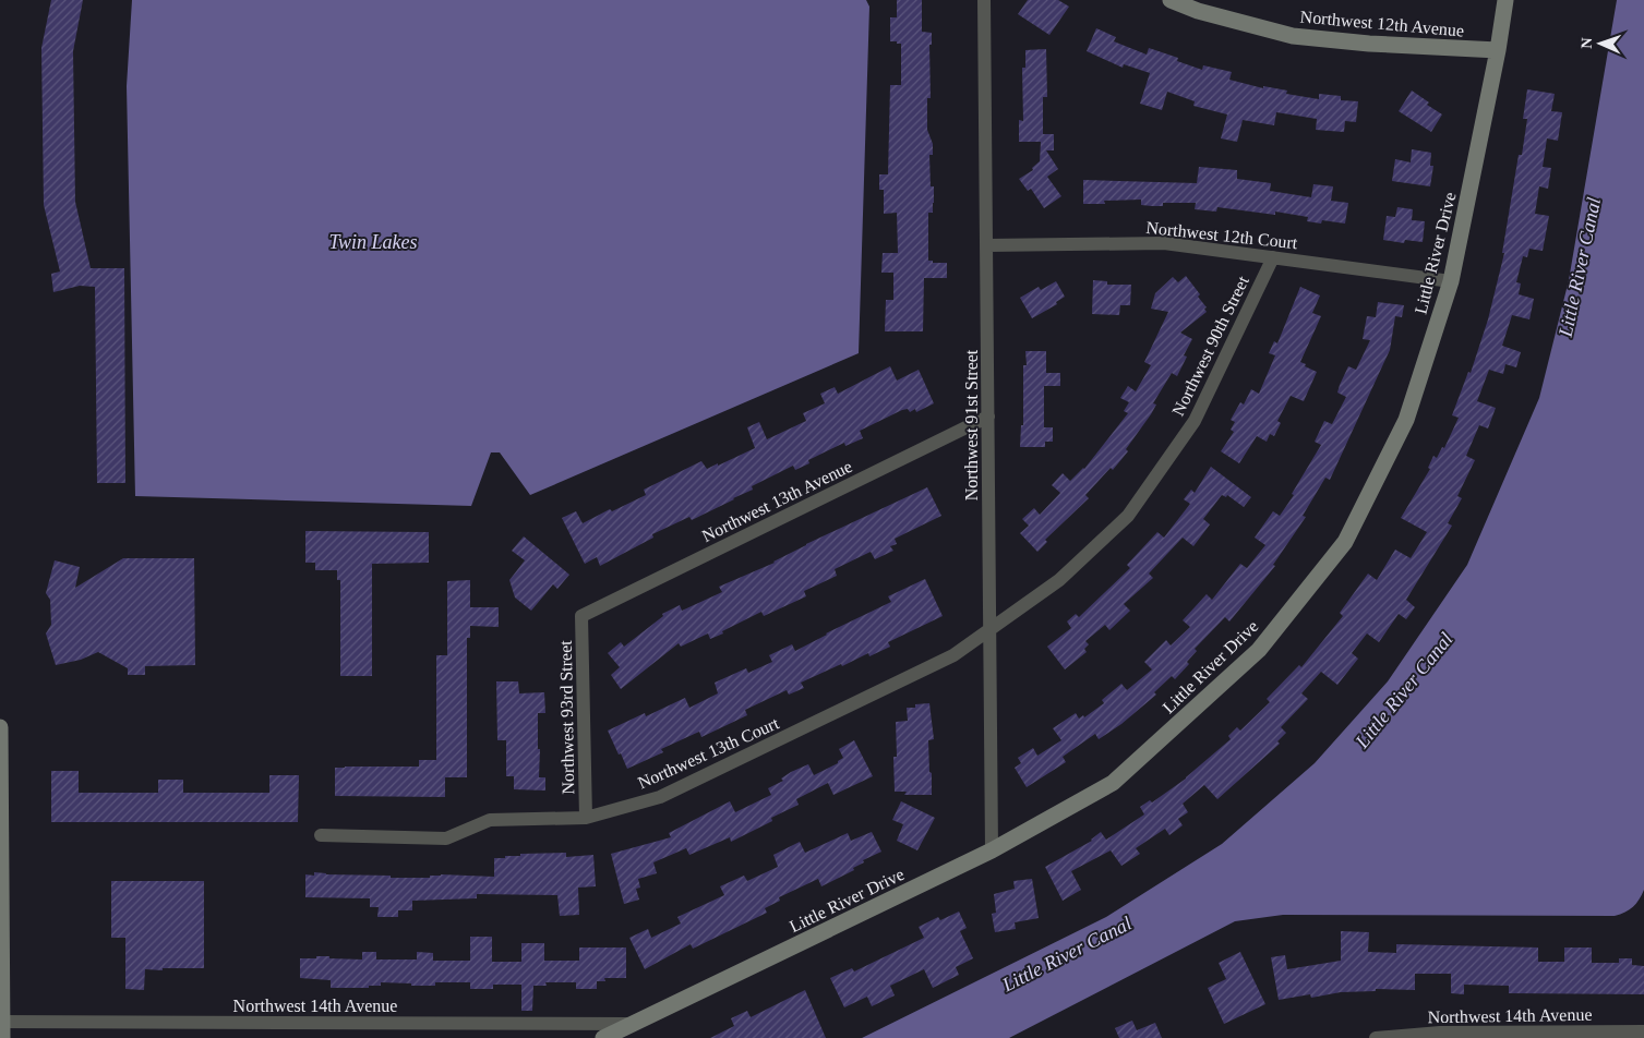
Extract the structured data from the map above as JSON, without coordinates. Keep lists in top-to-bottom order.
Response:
{
  "streets": {
    "street": [
      "Northwest 12th Avenue",
      "Northwest 12th Court",
      "Little River Drive",
      "Northwest 90th Street",
      "Northwest 91st Street",
      "Northwest 13th Avenue",
      "Northwest 93rd Street",
      "Northwest 13th Court",
      "Northwest 14th Avenue"
    ]
  },
  "crossings": [
    ["Northwest 12th Avenue", "Little River Drive"],
    ["Northwest 12th Court", "Little River Drive"],
    ["Northwest 12th Court", "Northwest 90th Street"],
    ["Northwest 12th Court", "Northwest 91st Street"],
    ["Little River Drive", "Northwest 91st Street"],
    ["Little River Drive", "Northwest 14th Avenue"],
    ["Northwest 90th Street", "Northwest 91st Street"],
    ["Northwest 90th Street", "Northwest 13th Court"],
    ["Northwest 91st Street", "Northwest 13th Avenue"],
    ["Northwest 91st Street", "Northwest 13th Court"],
    ["Northwest 13th Avenue", "Northwest 93rd Street"],
    ["Northwest 93rd Street", "Northwest 13th Court"]
  ],
  "water": ["Twin Lakes", "Little River Canal"],
  "north": "left"
}
